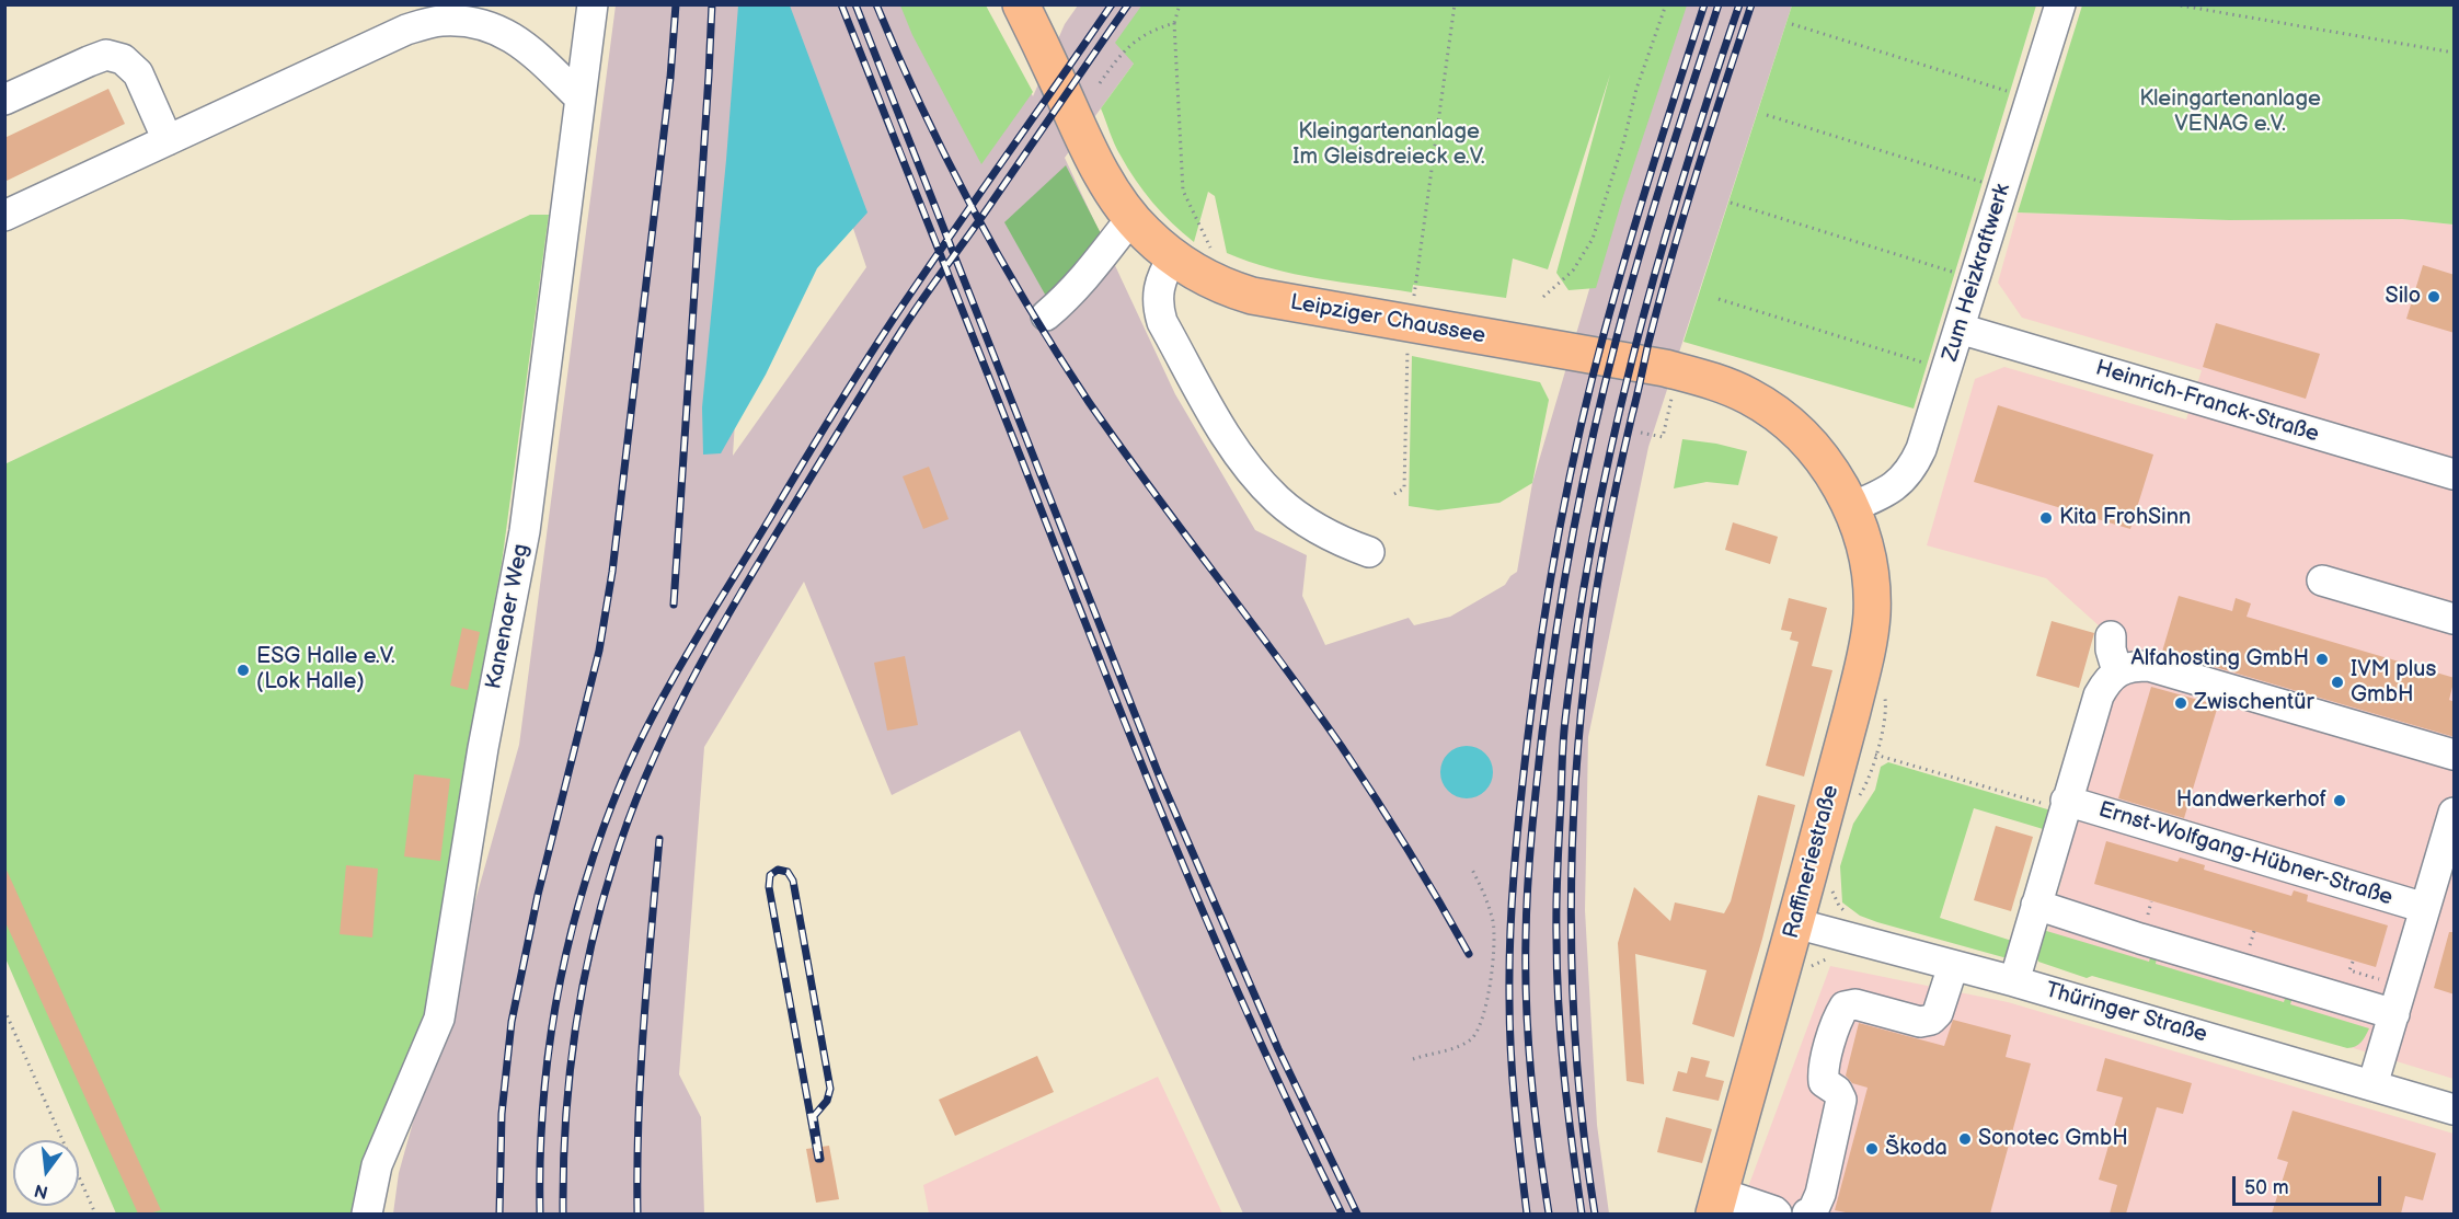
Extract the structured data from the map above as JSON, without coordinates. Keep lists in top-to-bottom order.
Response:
{
  "streets": {
    "main road": ["Leipziger Chaussee", "Raffineriestraße"],
    "street": [
      "Zum Heizkraftwerk",
      "Heinrich-Franck-Straße",
      "Kanenaer Weg",
      "Ernst-Wolfgang-Hübner-Straße",
      "Thüringer Straße"
    ]
  },
  "crossings": [
    ["Zum Heizkraftwerk", "Leipziger Chaussee"],
    ["Zum Heizkraftwerk", "Heinrich-Franck-Straße"],
    ["Zum Heizkraftwerk", "Raffineriestraße"],
    ["Leipziger Chaussee", "Raffineriestraße"],
    ["Raffineriestraße", "Thüringer Straße"]
  ],
  "parks": ["Kleingartenanlage VENAG e.V.", "Kleingartenanlage Im Gleisdreieck e.V."],
  "places": [
    "Silo",
    "Kita FrohSinn",
    "Alfahosting GmbH",
    "ESG Halle e.V. (Lok Halle)",
    "IVM plus GmbH",
    "Zwischentür",
    "Handwerkerhof",
    "Sonotec GmbH",
    "Škoda"
  ],
  "scale_bar": "50 m",
  "north": "bottom"
}
